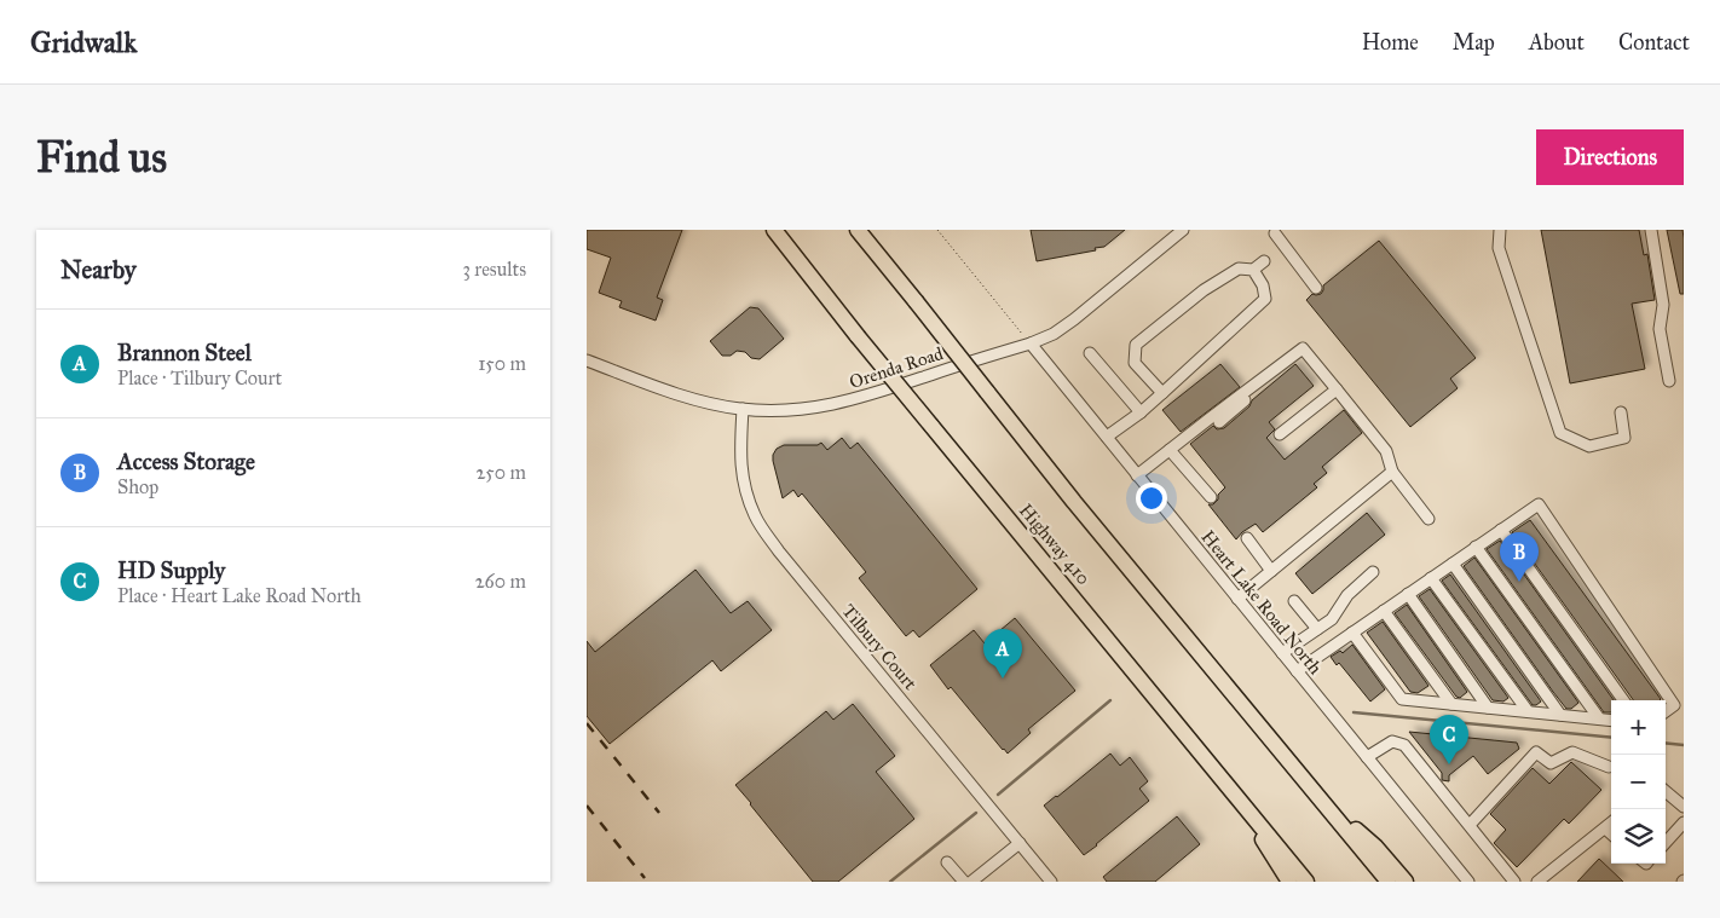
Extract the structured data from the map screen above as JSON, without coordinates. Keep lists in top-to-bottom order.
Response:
{
  "streets": {
    "highway": ["Highway 410"],
    "street": ["Orenda Road", "Heart Lake Road North", "Tilbury Court"]
  },
  "crossings": [
    ["Orenda Road", "Heart Lake Road North"],
    ["Orenda Road", "Tilbury Court"]
  ],
  "page": {
    "header": "Gridwalk",
    "nav": [
      "Home",
      "Map",
      "About",
      "Contact"
    ],
    "buttons": "Directions",
    "title": "Find us",
    "heading": ["Nearby", "3 results"],
    "list": [
      {
        "mark": "A",
        "name": "Brannon Steel",
        "note": "Place · Tilbury Court",
        "value": "150 m"
      },
      {
        "mark": "B",
        "name": "Access Storage",
        "note": "Shop",
        "value": "250 m"
      },
      {
        "mark": "C",
        "name": "HD Supply",
        "note": "Place · Heart Lake Road North",
        "value": "260 m"
      }
    ],
    "pins": ["B", "A", "C"],
    "map_buttons": ["+", "−"]
  }
}
